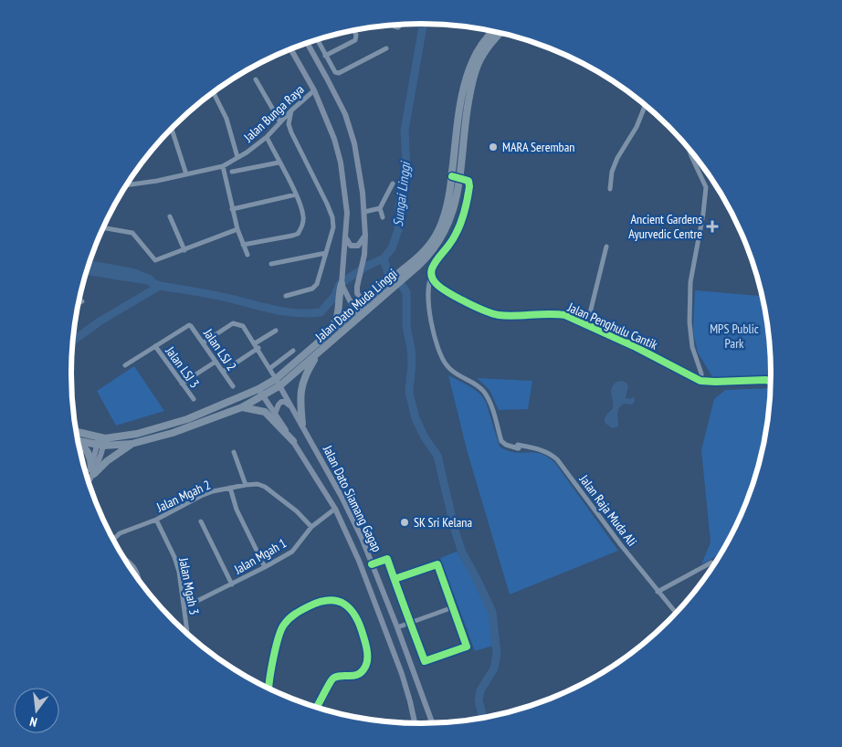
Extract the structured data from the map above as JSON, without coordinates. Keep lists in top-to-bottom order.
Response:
{
  "streets": {
    "highway": ["Jalan Dato Muda Linggi"],
    "main road": ["Jalan Dato Siamang Gagap"],
    "street": [
      "Jalan Bunga Raya",
      "Jalan Penghulu Cantik",
      "Jalan LSJ 2",
      "Jalan LSJ 3",
      "Jalan Mgah 2",
      "Jalan Raja Muda Ali",
      "Jalan Mgah 1",
      "Jalan Mgah 3"
    ]
  },
  "crossings": [
    ["Jalan Dato Muda Linggi", "Jalan Dato Siamang Gagap"],
    ["Jalan Penghulu Cantik", "Jalan Raja Muda Ali"],
    ["Jalan LSJ 2", "Jalan LSJ 3"],
    ["Jalan Mgah 2", "Jalan Mgah 1"],
    ["Jalan Mgah 2", "Jalan Mgah 3"],
    ["Jalan Dato Siamang Gagap", "Jalan Mgah 1"],
    ["Jalan Mgah 1", "Jalan Mgah 3"]
  ],
  "water": ["Sungai Linggi"],
  "parks": ["MPS Public Park"],
  "places": {
    "other": ["MARA Seremban", "SK Sri Kelana"],
    "health": ["Ancient Gardens Ayurvedic Centre"]
  },
  "north": "bottom"
}
